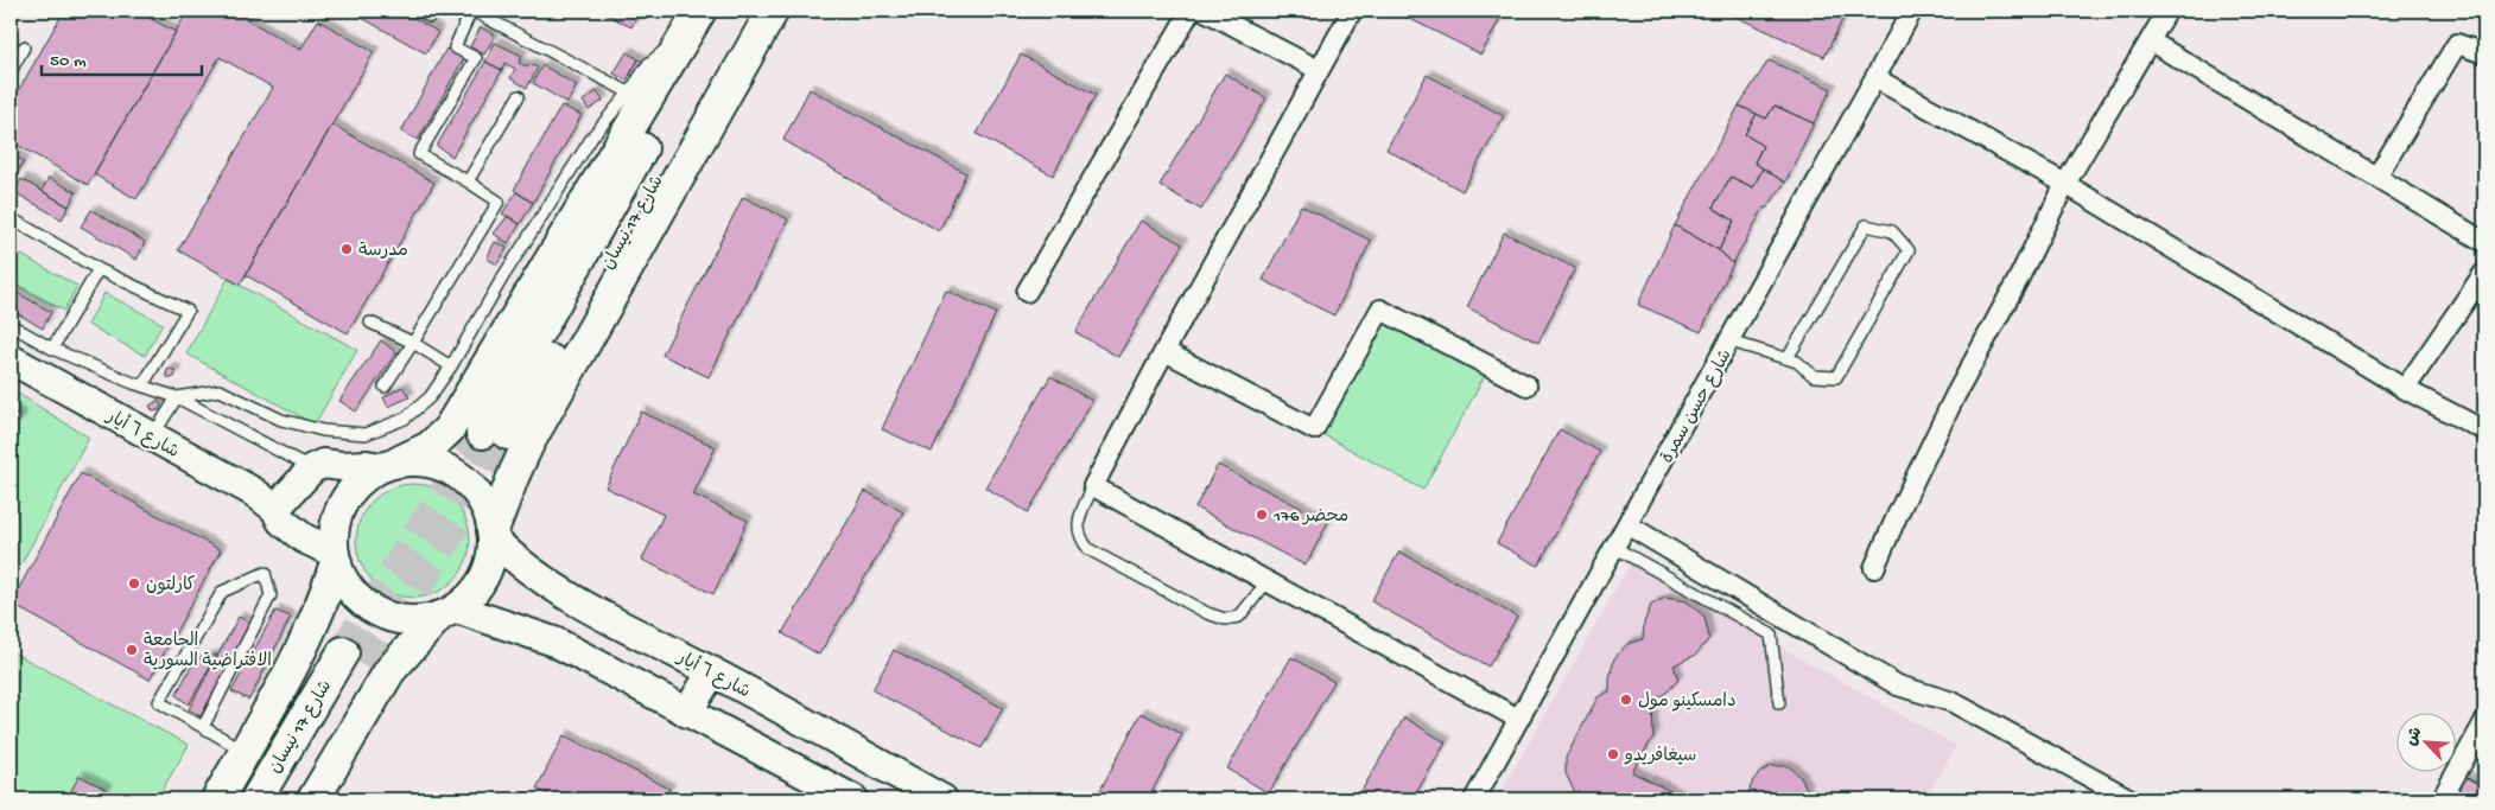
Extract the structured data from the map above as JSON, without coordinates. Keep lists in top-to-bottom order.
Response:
{
  "streets": {
    "main road": ["شارع 17 نيسان", "شارع ٦ أيار"],
    "street": ["شارع حسن سمرة"]
  },
  "places": [
    "مدرسة",
    "محضر 176",
    "كارلتون",
    "الحامعة الافتراضية السورية",
    "دامسكينو مول",
    "سيغافريدو"
  ],
  "scale_bar": "50 m",
  "north": "top left"
}
